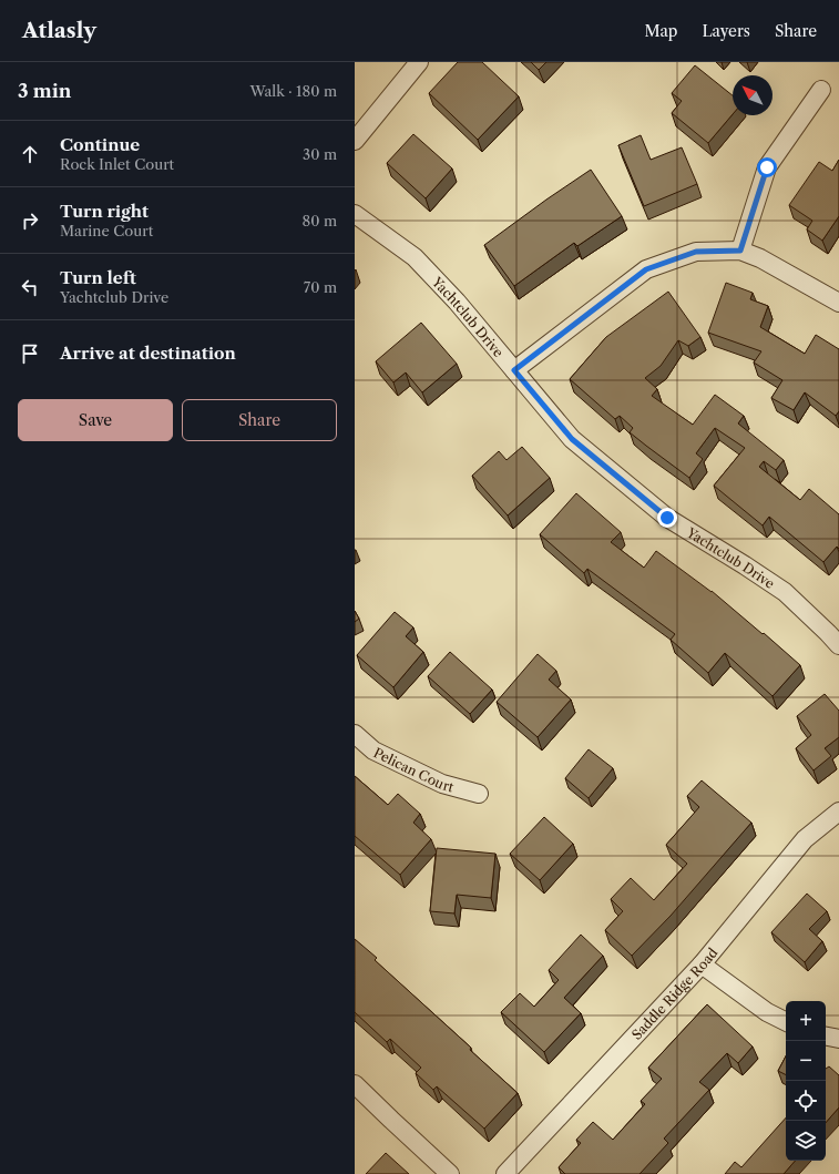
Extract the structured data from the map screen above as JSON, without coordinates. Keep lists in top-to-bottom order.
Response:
{
  "streets": {
    "street": ["Yachtclub Drive", "Pelican Court", "Saddle Ridge Road"]
  },
  "north": "top left",
  "page": {
    "header": "Atlasly",
    "nav": ["Map", "Layers", "Share"],
    "heading": ["3 min", "Walk · 180 m"],
    "list": [
      ["Continue", "Rock Inlet Court", "30 m"],
      ["Turn right", "Marine Court", "80 m"],
      ["Turn left", "Yachtclub Drive", "70 m"],
      "Arrive at destination"
    ],
    "buttons": ["Save", "Share"],
    "map_buttons": ["+", "−"]
  }
}
